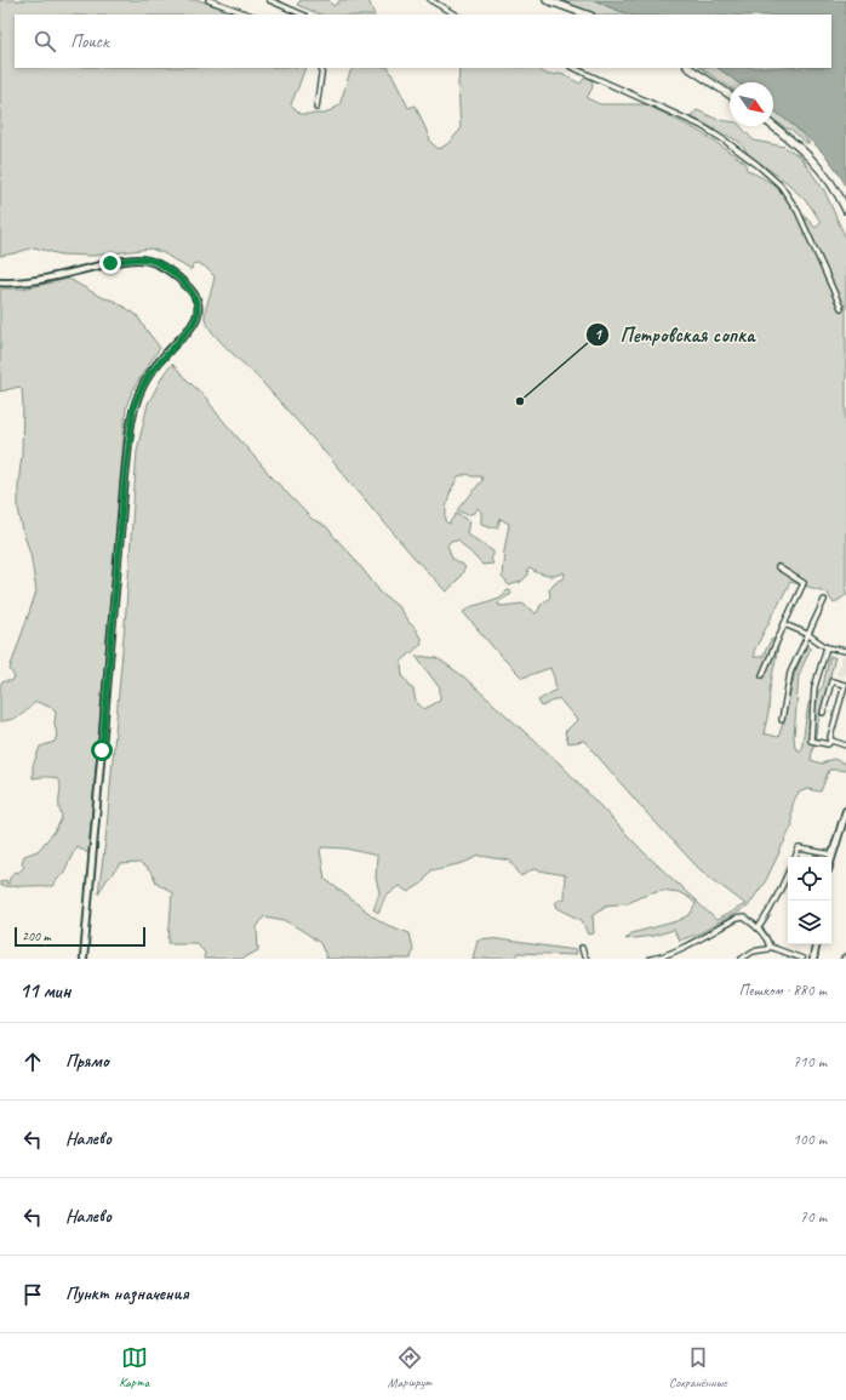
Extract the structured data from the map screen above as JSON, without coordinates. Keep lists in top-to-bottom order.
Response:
{
  "places": ["Петровская сопка"],
  "scale_bar": "200 m",
  "north": "bottom right",
  "page": {
    "search": "Поиск",
    "scale": "200 m",
    "heading": ["11 мин", "Пешком · 880 m"],
    "list": [
      ["Прямо", "710 m"],
      ["Налево", "100 m"],
      ["Налево", "70 m"],
      "Пункт назначения"
    ],
    "nav": ["Карта", "Маршрут", "Сохранённые"]
  }
}
